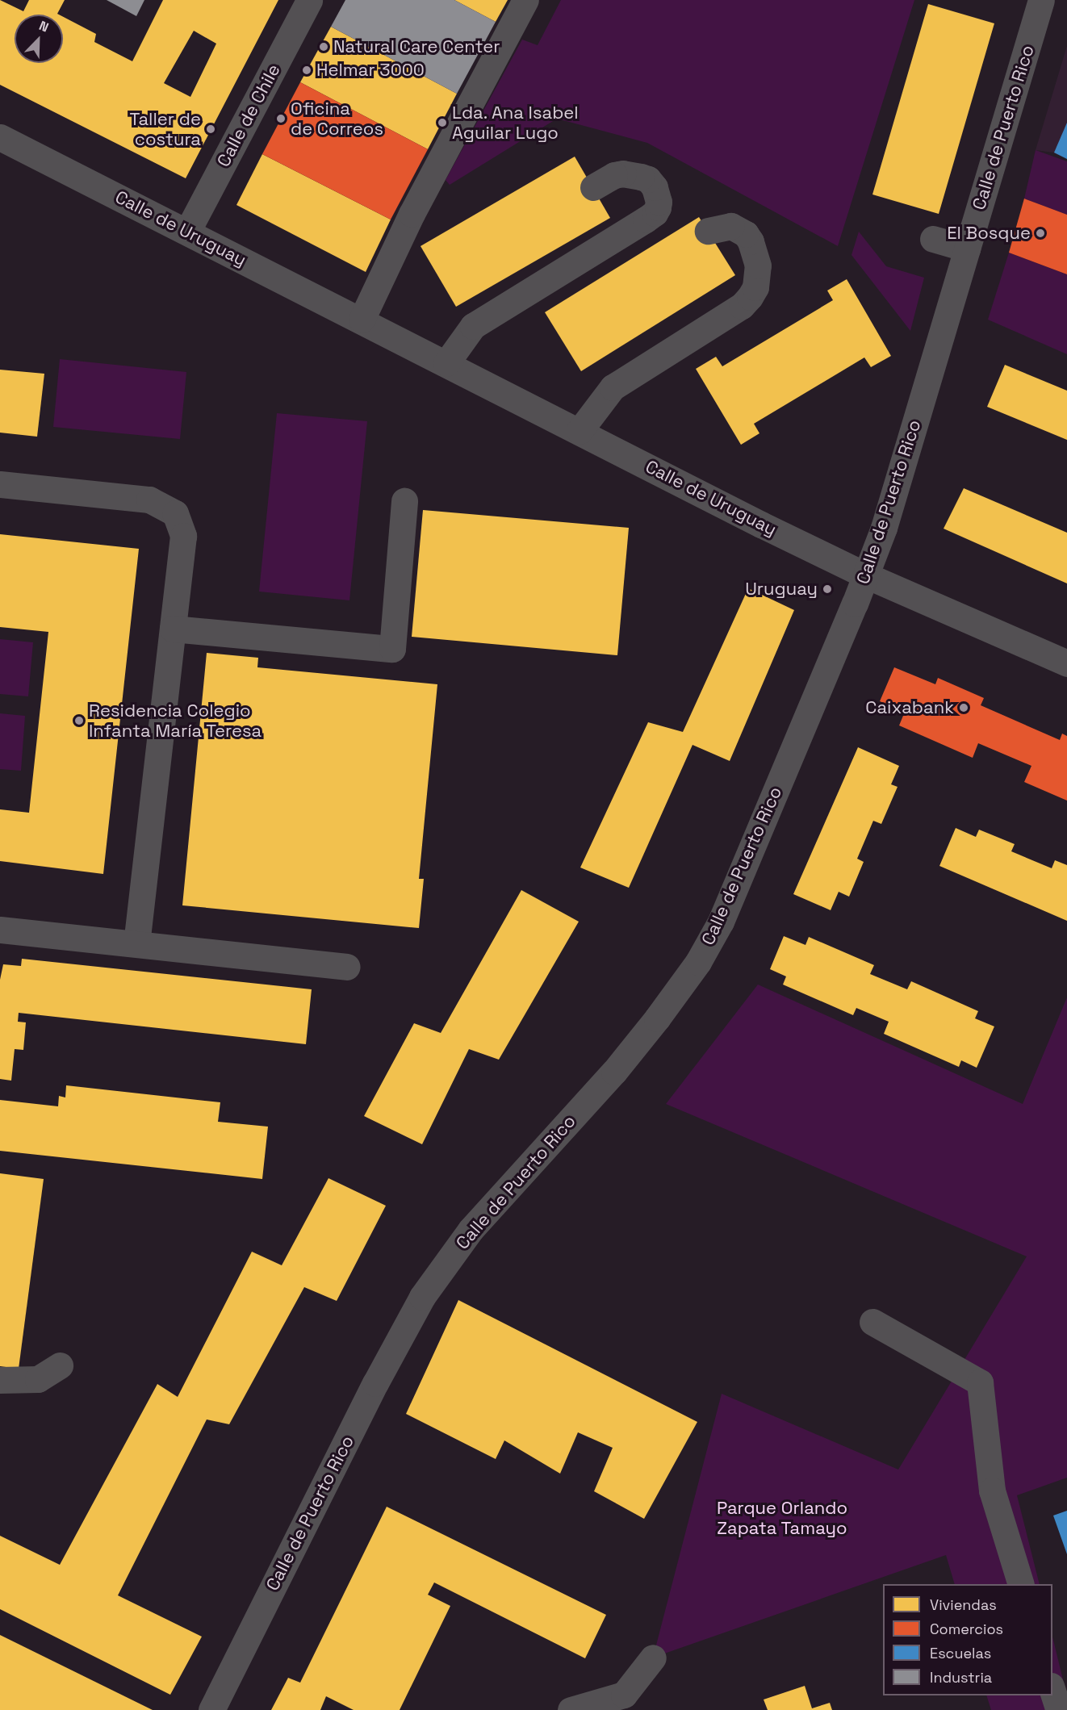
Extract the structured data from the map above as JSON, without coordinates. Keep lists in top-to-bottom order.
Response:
{
  "streets": {
    "street": ["Calle de Chile", "Calle de Puerto Rico", "Calle de Uruguay"]
  },
  "crossings": [
    ["Calle de Chile", "Calle de Uruguay"],
    ["Calle de Puerto Rico", "Calle de Uruguay"]
  ],
  "parks": ["Parque Orlando Zapata Tamayo"],
  "places": [
    "Natural Care Center",
    "Helmar 3000",
    "Oficina de Correos",
    "Lda. Ana Isabel Aguilar Lugo",
    "Taller de costura",
    "El Bosque",
    "Uruguay",
    "Caixabank",
    "Residencia Colegio Infanta María Teresa"
  ],
  "legend": [
    "Viviendas",
    "Comercios",
    "Escuelas",
    "Industria"
  ],
  "north": "top right"
}
